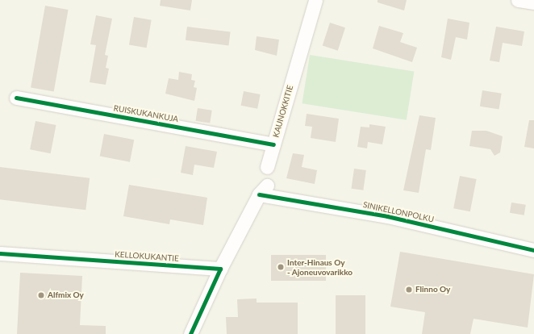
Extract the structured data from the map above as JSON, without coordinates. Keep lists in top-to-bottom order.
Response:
{
  "streets": {
    "street": [
      "KAUNOKKITIE",
      "RUISKUKANKUJA",
      "SINIKELLONPOLKU",
      "KELLOKUKANTIE"
    ]
  },
  "crossings": [
    ["KAUNOKKITIE", "RUISKUKANKUJA"],
    ["SINIKELLONPOLKU", "KELLOKUKANTIE"]
  ],
  "places": ["Inter-Hinaus Oy - Ajoneuvovarikko", "Flinno Oy", "Alfmix Oy"]
}
